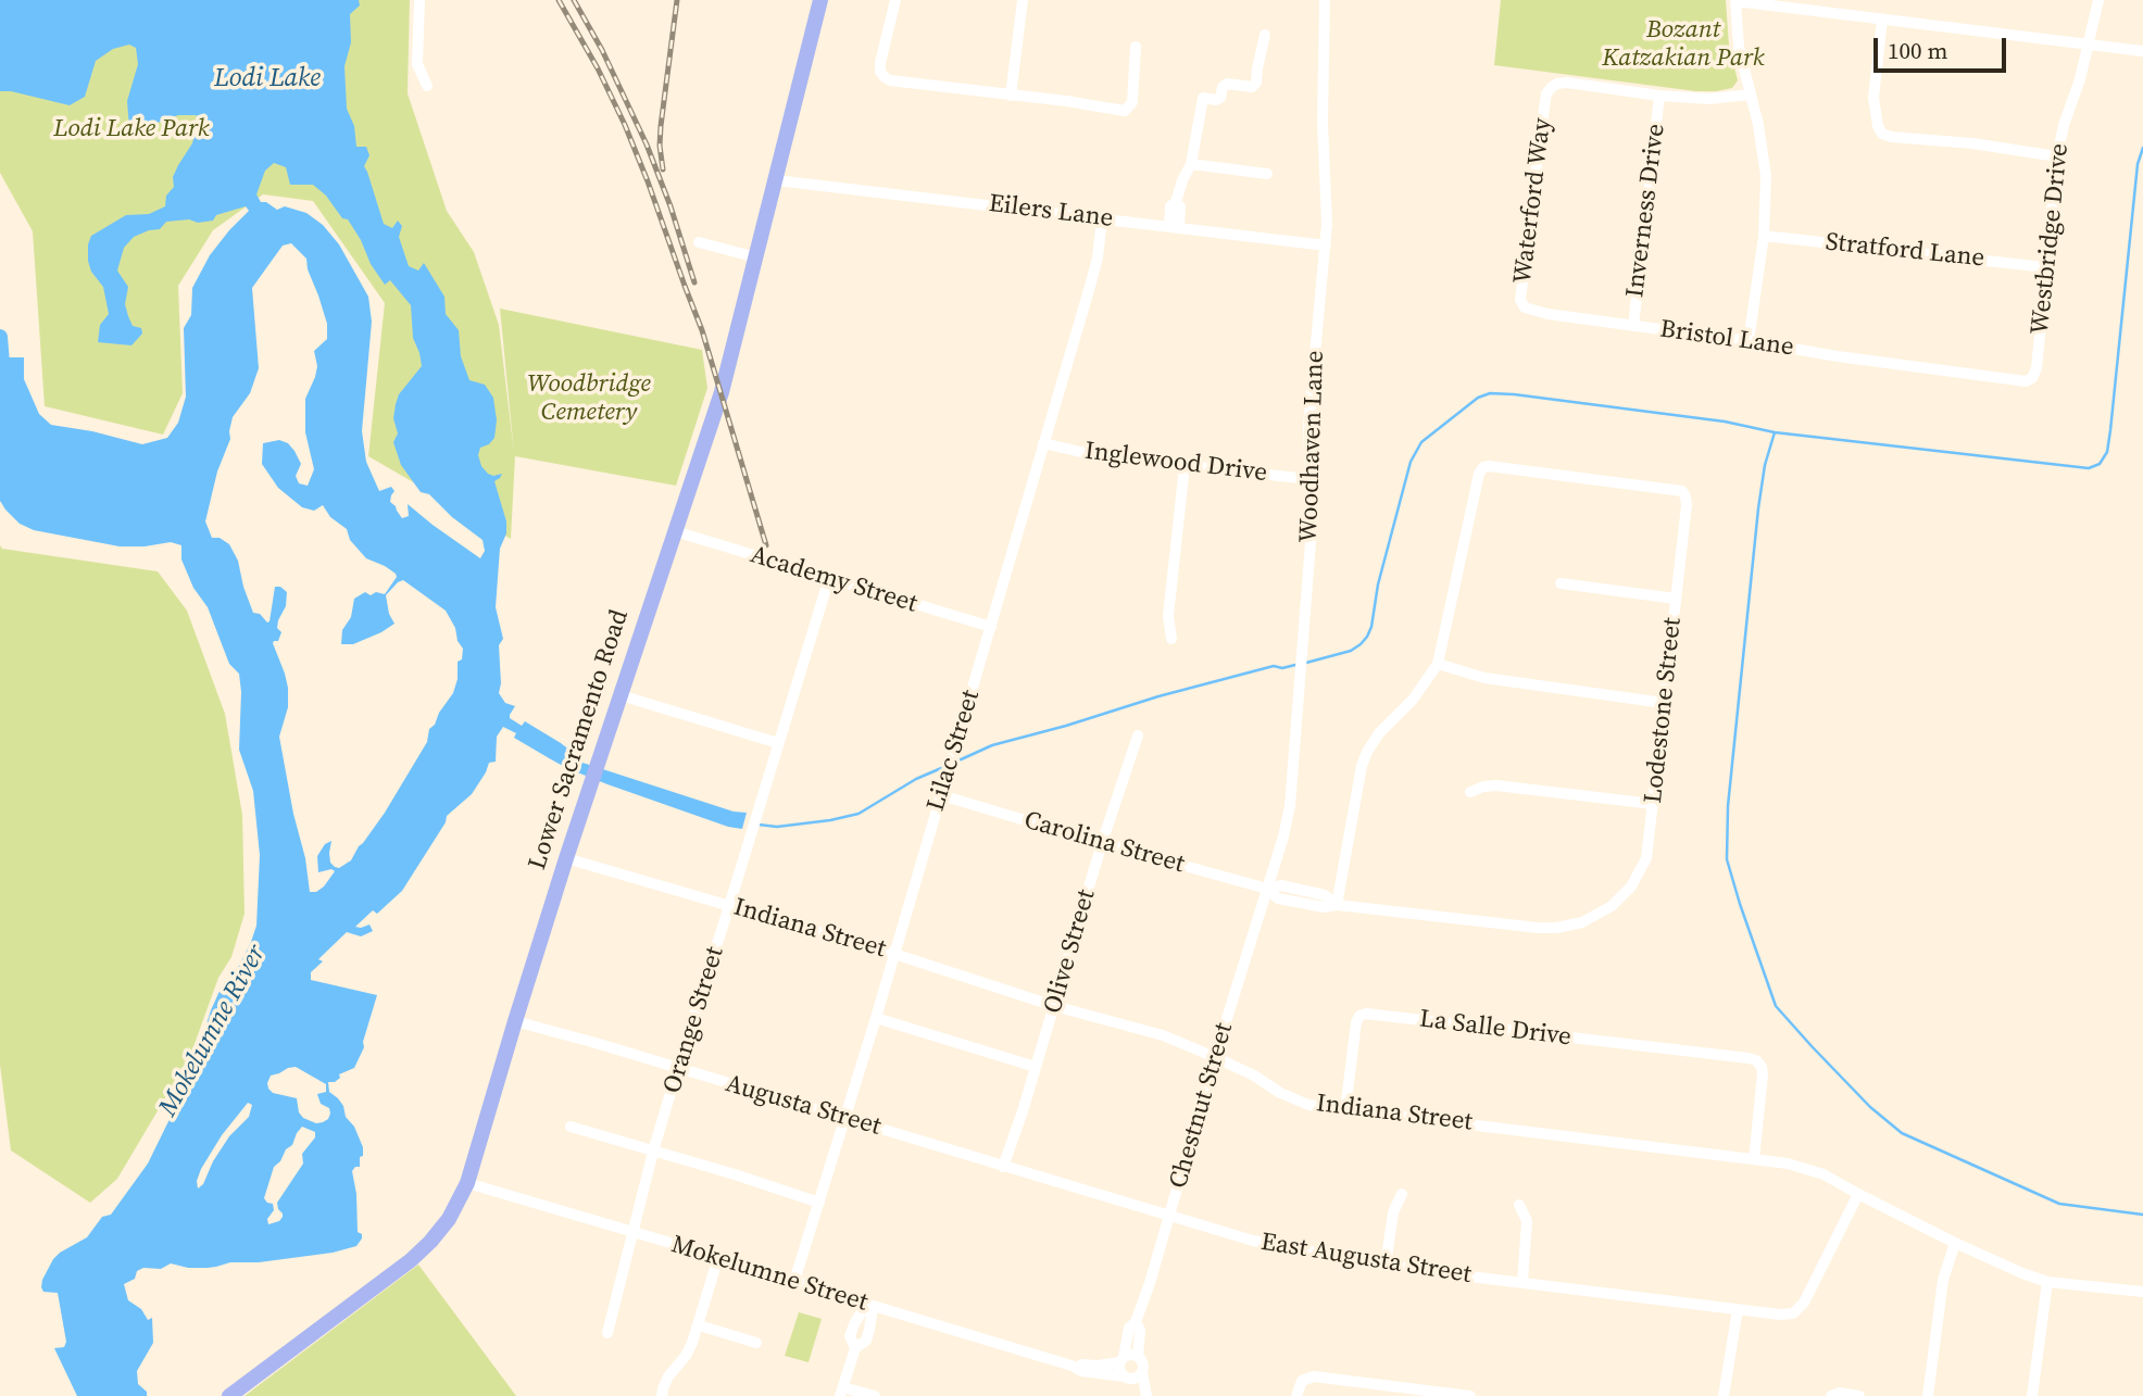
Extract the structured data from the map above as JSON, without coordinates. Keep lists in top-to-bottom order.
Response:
{
  "streets": {
    "main road": ["Lower Sacramento Road"],
    "street": [
      "Waterford Way",
      "Inverness Drive",
      "Eilers Lane",
      "Westbridge Drive",
      "Stratford Lane",
      "Bristol Lane",
      "Woodhaven Lane",
      "Inglewood Drive",
      "Academy Street",
      "Lodestone Street",
      "Lilac Street",
      "Carolina Street",
      "Indiana Street",
      "Olive Street",
      "Orange Street",
      "La Salle Drive",
      "Augusta Street",
      "Chestnut Street",
      "East Augusta Street",
      "Mokelumne Street"
    ]
  },
  "crossings": [
    ["Waterford Way", "Inverness Drive"],
    ["Waterford Way", "Bristol Lane"],
    ["Inverness Drive", "Bristol Lane"],
    ["Eilers Lane", "Woodhaven Lane"],
    ["Eilers Lane", "Lower Sacramento Road"],
    ["Eilers Lane", "Lilac Street"],
    ["Westbridge Drive", "Stratford Lane"],
    ["Westbridge Drive", "Bristol Lane"],
    ["Woodhaven Lane", "Inglewood Drive"],
    ["Woodhaven Lane", "Carolina Street"],
    ["Woodhaven Lane", "Chestnut Street"],
    ["Inglewood Drive", "Lilac Street"],
    ["Academy Street", "Lower Sacramento Road"],
    ["Academy Street", "Lilac Street"],
    ["Academy Street", "Orange Street"],
    ["Lodestone Street", "Carolina Street"],
    ["Lower Sacramento Road", "Indiana Street"],
    ["Lower Sacramento Road", "Augusta Street"],
    ["Lower Sacramento Road", "Mokelumne Street"],
    ["Lilac Street", "Carolina Street"],
    ["Lilac Street", "Indiana Street"],
    ["Lilac Street", "Augusta Street"],
    ["Lilac Street", "Mokelumne Street"],
    ["Carolina Street", "Olive Street"],
    ["Carolina Street", "Chestnut Street"],
    ["Indiana Street", "Olive Street"],
    ["Indiana Street", "Orange Street"],
    ["Indiana Street", "La Salle Drive"],
    ["Indiana Street", "Chestnut Street"],
    ["Indiana Street", "East Augusta Street"],
    ["Olive Street", "Augusta Street"],
    ["Olive Street", "East Augusta Street"],
    ["Orange Street", "Augusta Street"],
    ["Orange Street", "Mokelumne Street"],
    ["Augusta Street", "East Augusta Street"],
    ["Chestnut Street", "East Augusta Street"],
    ["Chestnut Street", "Mokelumne Street"]
  ],
  "water": ["Lodi Lake", "Mokelumne River"],
  "parks": ["Bozant Katzakian Park", "Lodi Lake Park", "Woodbridge Cemetery"],
  "scale_bar": "100 m"
}
